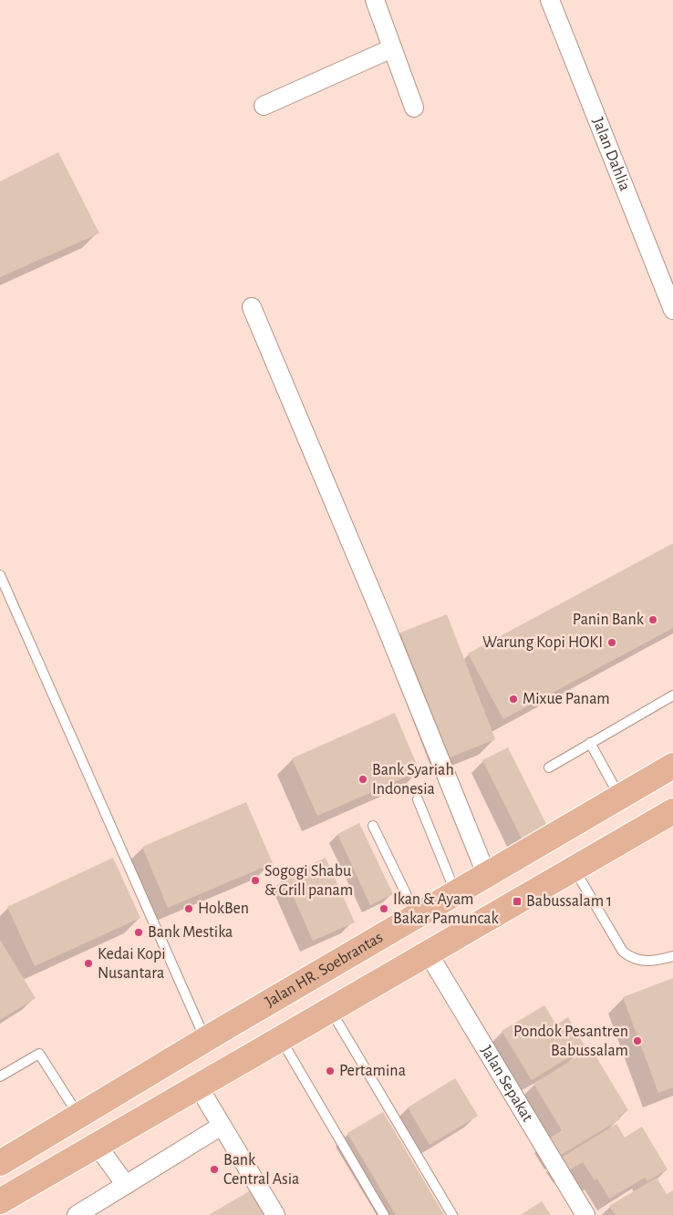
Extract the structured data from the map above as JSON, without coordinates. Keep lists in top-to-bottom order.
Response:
{
  "streets": {
    "main road": ["Jalan HR. Soebrantas"],
    "street": ["Jalan Dahlia", "Jalan Sepakat"]
  },
  "places": {
    "other": [
      "Panin Bank",
      "Warung Kopi HOKI",
      "Mixue Panam",
      "Bank Syariah Indonesia",
      "Sogogi Shabu & Grill panam",
      "HokBen",
      "Ikan & Ayam Bakar Pamuncak",
      "Bank Mestika",
      "Kedai Kopi Nusantara",
      "Pondok Pesantren Babussalam",
      "Pertamina",
      "Bank Central Asia"
    ],
    "transit": ["Babussalam 1"]
  }
}
